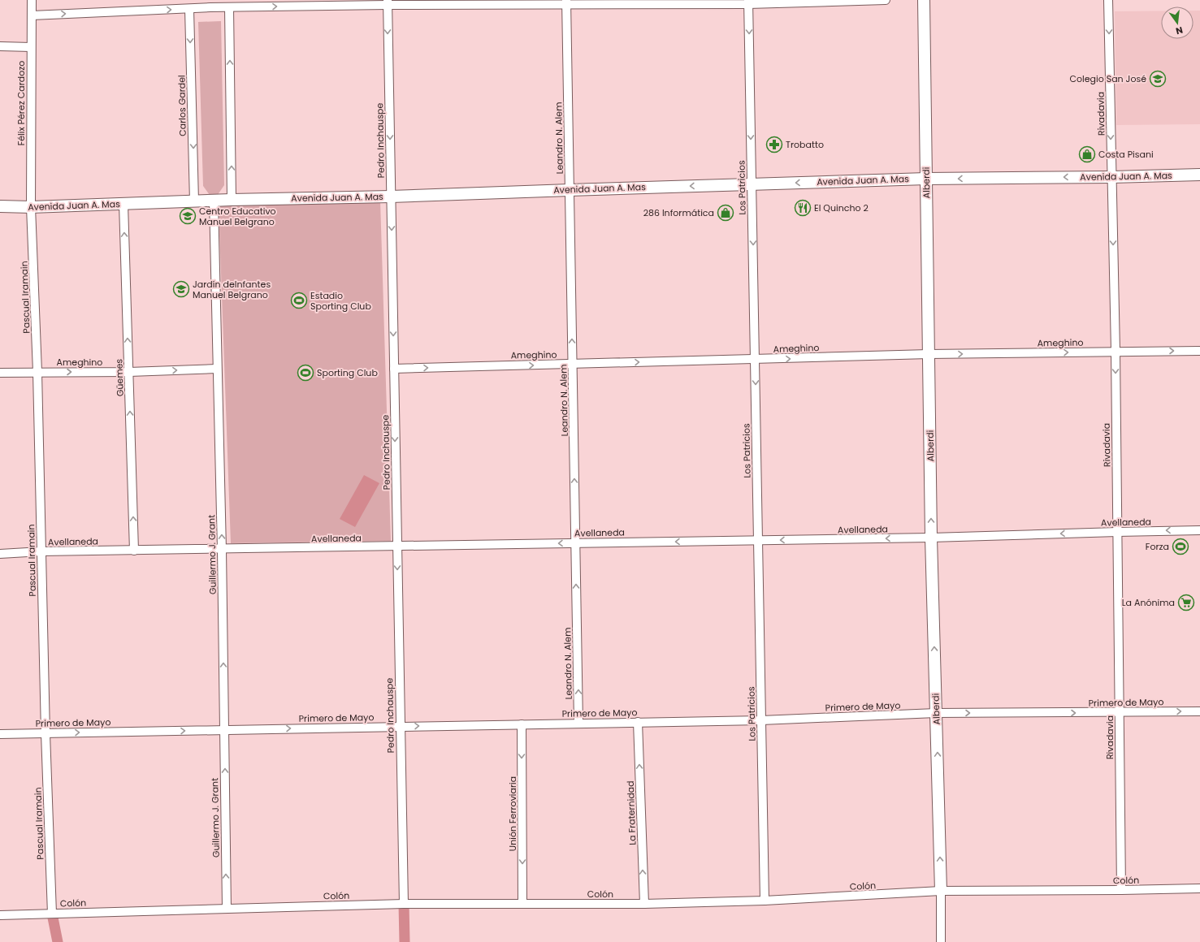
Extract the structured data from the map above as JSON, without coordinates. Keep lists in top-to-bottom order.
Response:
{
  "streets": {
    "main road": ["Avenida Juan A. Mas", "Alberdi"],
    "street": [
      "Félix Pérez Cardozo",
      "Carlos Gardel",
      "Rivadavia",
      "Leandro N. Alem",
      "Pedro Inchauspe",
      "Los Patricios",
      "Pascual Iramain",
      "Ameghino",
      "Güemes",
      "Avellaneda",
      "Guillermo J. Grant",
      "Primero de Mayo",
      "La Fraternidad",
      "Unión Ferroviaria",
      "Colón"
    ]
  },
  "crossings": [
    ["Félix Pérez Cardozo", "Avenida Juan A. Mas"],
    ["Félix Pérez Cardozo", "Pascual Iramain"],
    ["Carlos Gardel", "Avenida Juan A. Mas"],
    ["Rivadavia", "Avenida Juan A. Mas"],
    ["Rivadavia", "Ameghino"],
    ["Rivadavia", "Avellaneda"],
    ["Rivadavia", "Primero de Mayo"],
    ["Rivadavia", "Colón"],
    ["Leandro N. Alem", "Avenida Juan A. Mas"],
    ["Leandro N. Alem", "Ameghino"],
    ["Leandro N. Alem", "Avellaneda"],
    ["Leandro N. Alem", "Primero de Mayo"],
    ["Pedro Inchauspe", "Avenida Juan A. Mas"],
    ["Pedro Inchauspe", "Ameghino"],
    ["Pedro Inchauspe", "Avellaneda"],
    ["Pedro Inchauspe", "Primero de Mayo"],
    ["Pedro Inchauspe", "Colón"],
    ["Avenida Juan A. Mas", "Alberdi"],
    ["Avenida Juan A. Mas", "Los Patricios"],
    ["Avenida Juan A. Mas", "Pascual Iramain"],
    ["Avenida Juan A. Mas", "Güemes"],
    ["Avenida Juan A. Mas", "Guillermo J. Grant"],
    ["Alberdi", "Ameghino"],
    ["Alberdi", "Avellaneda"],
    ["Alberdi", "Primero de Mayo"],
    ["Alberdi", "Colón"],
    ["Los Patricios", "Ameghino"],
    ["Los Patricios", "Avellaneda"],
    ["Los Patricios", "Primero de Mayo"],
    ["Los Patricios", "Colón"],
    ["Pascual Iramain", "Ameghino"],
    ["Pascual Iramain", "Avellaneda"],
    ["Pascual Iramain", "Primero de Mayo"],
    ["Pascual Iramain", "Colón"],
    ["Ameghino", "Güemes"],
    ["Ameghino", "Guillermo J. Grant"],
    ["Güemes", "Avellaneda"],
    ["Avellaneda", "Guillermo J. Grant"],
    ["Guillermo J. Grant", "Primero de Mayo"],
    ["Guillermo J. Grant", "Colón"],
    ["Primero de Mayo", "La Fraternidad"],
    ["Primero de Mayo", "Unión Ferroviaria"],
    ["La Fraternidad", "Colón"],
    ["Unión Ferroviaria", "Colón"]
  ],
  "one_way": [
    "Rivadavia",
    "Leandro N. Alem",
    "Pedro Inchauspe",
    "Avenida Juan A. Mas",
    "Alberdi",
    "Los Patricios",
    "Ameghino",
    "Güemes",
    "Avellaneda",
    "Guillermo J. Grant",
    "Primero de Mayo",
    "La Fraternidad",
    "Unión Ferroviaria"
  ],
  "places": {
    "school or university": ["Colegio San José", "Centro Educativo Manuel Belgrano", "Jardín deInfantes Manuel Belgrano"],
    "pharmacy": ["Trobatto"],
    "shop": ["Costa Pisani", "286 Informática"],
    "restaurant": ["El Quincho 2"],
    "sports": ["Estadio Sporting Club", "Sporting Club", "Forza"],
    "supermarket": ["La Anónima"]
  },
  "north": "bottom"
}
